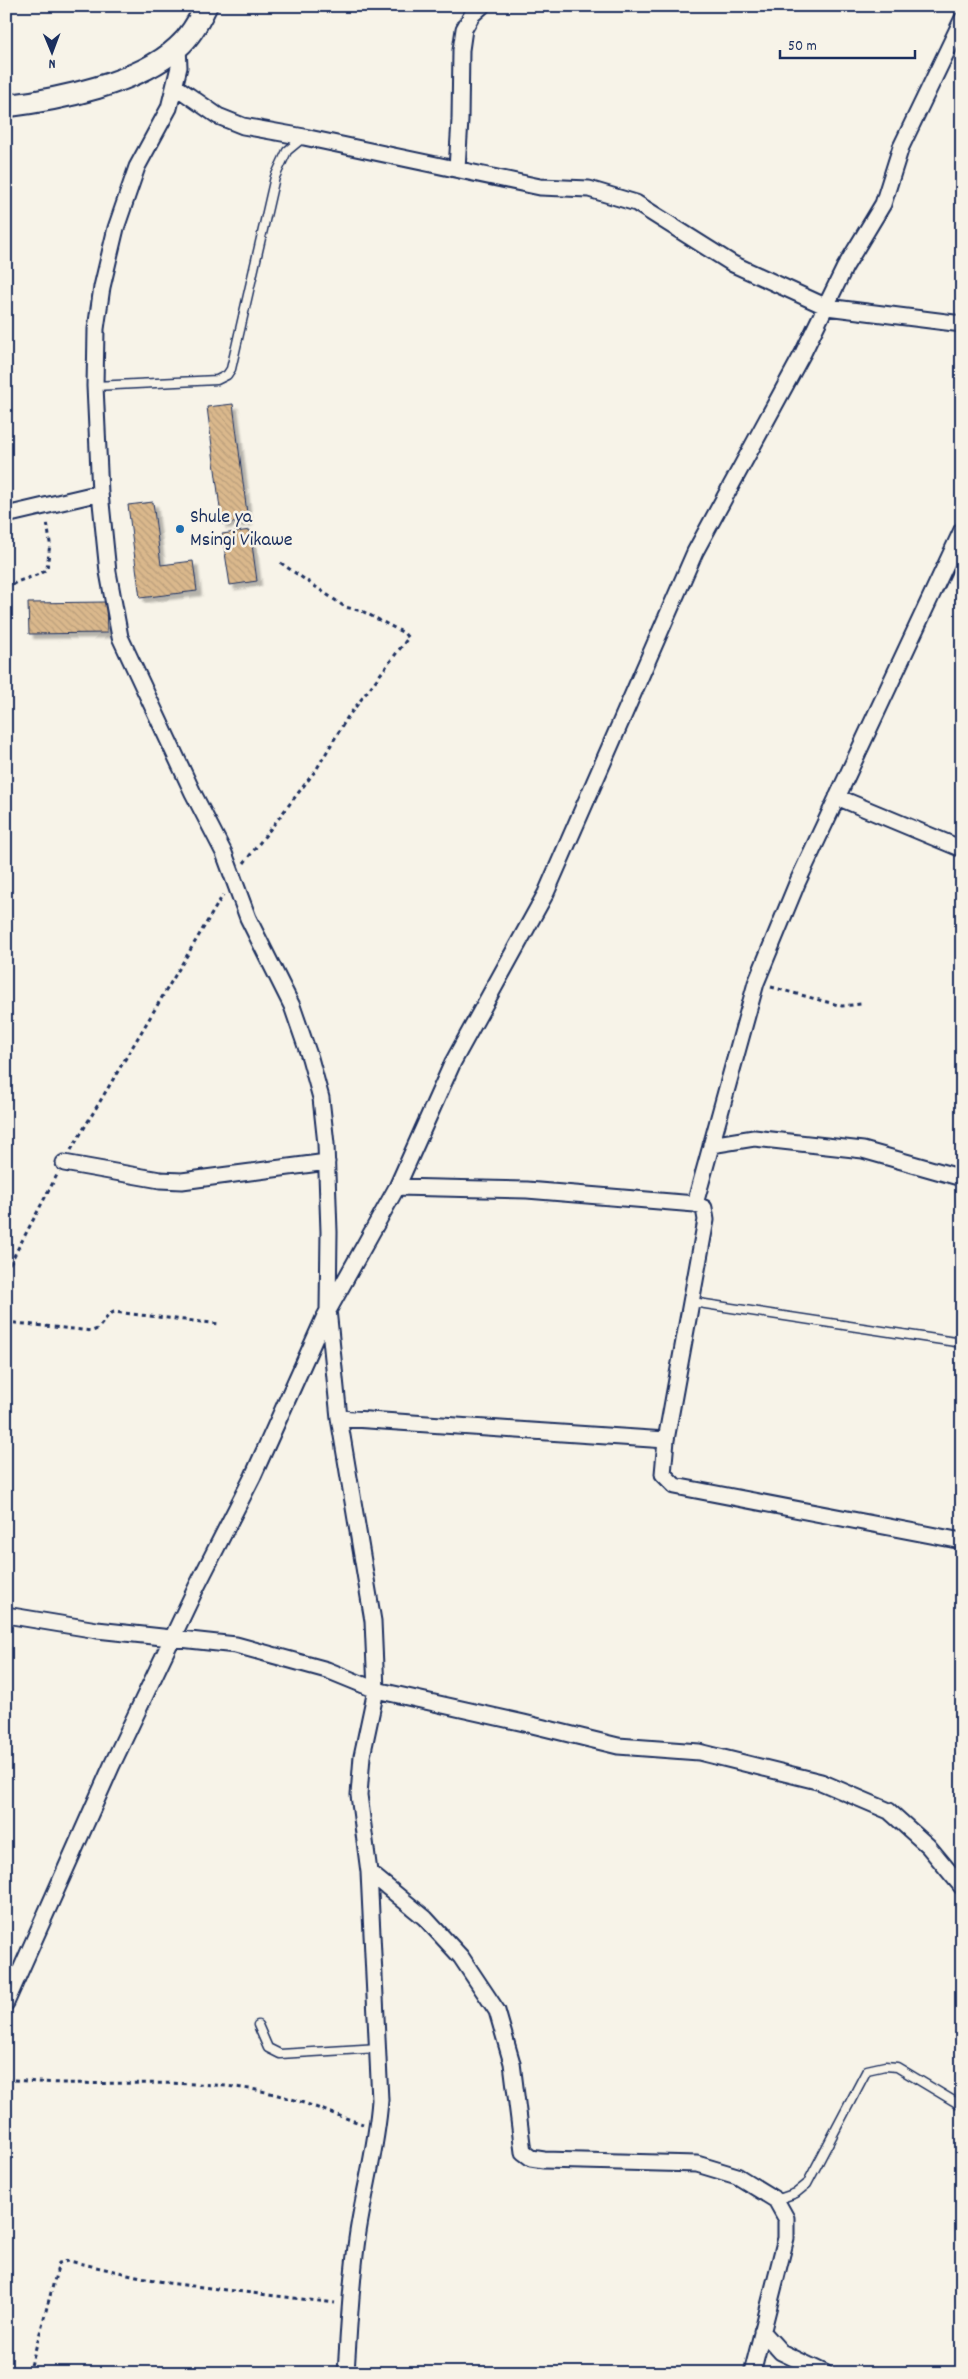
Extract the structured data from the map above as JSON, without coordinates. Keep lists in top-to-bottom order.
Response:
{
  "places": ["Shule ya Msingi Vikawe"],
  "scale_bar": "50 m",
  "north": "bottom"
}
